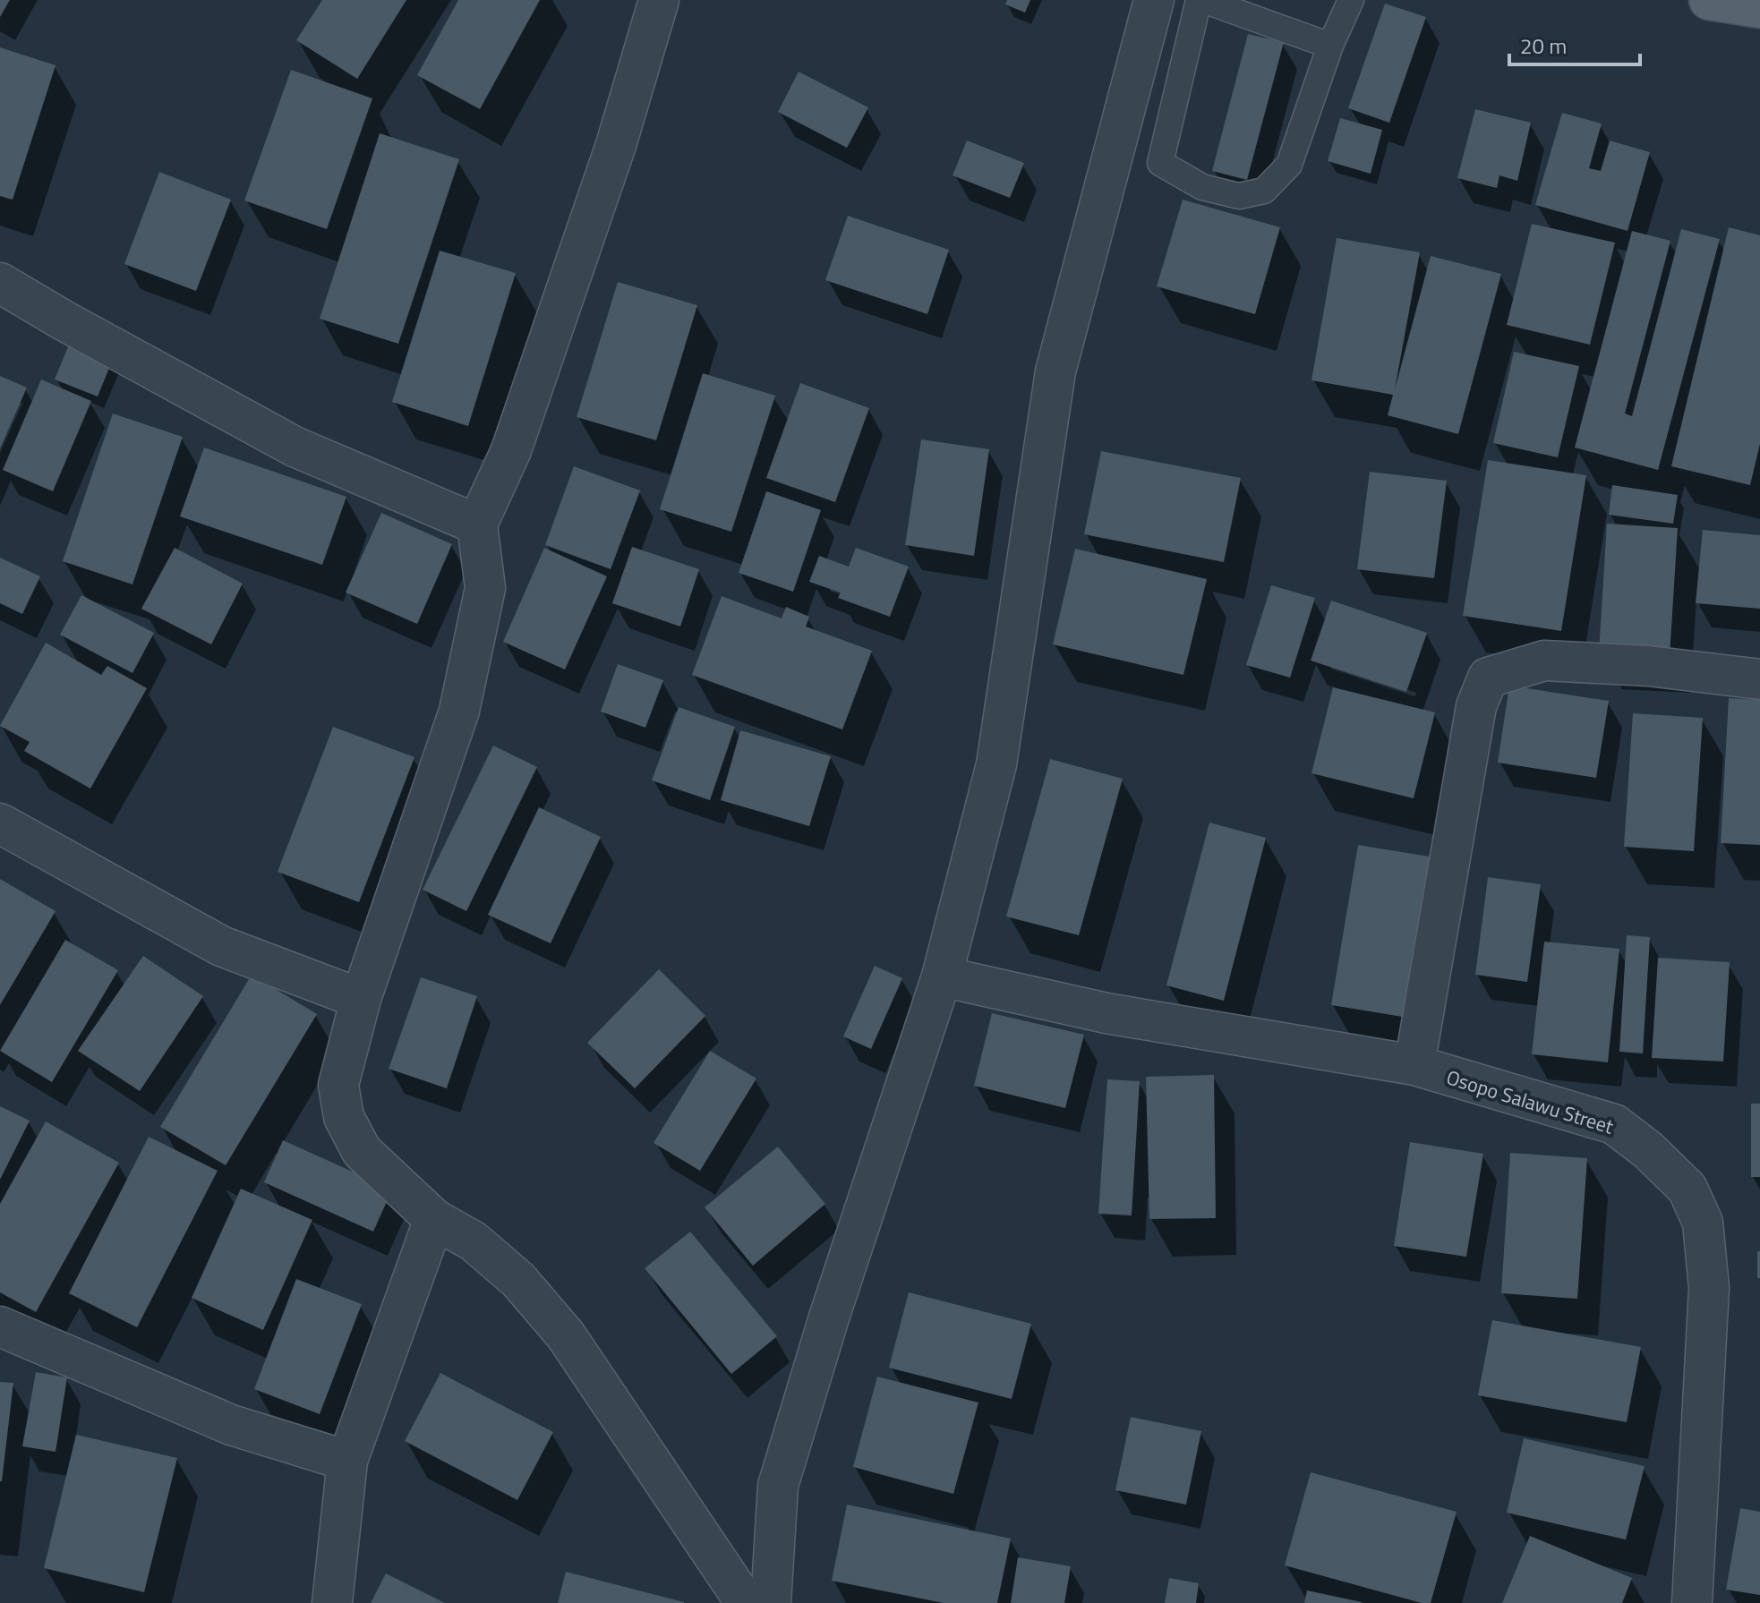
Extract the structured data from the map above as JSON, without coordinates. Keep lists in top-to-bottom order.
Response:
{
  "streets": {
    "street": ["Osopo Salawu Street"]
  },
  "scale_bar": "20 m"
}
